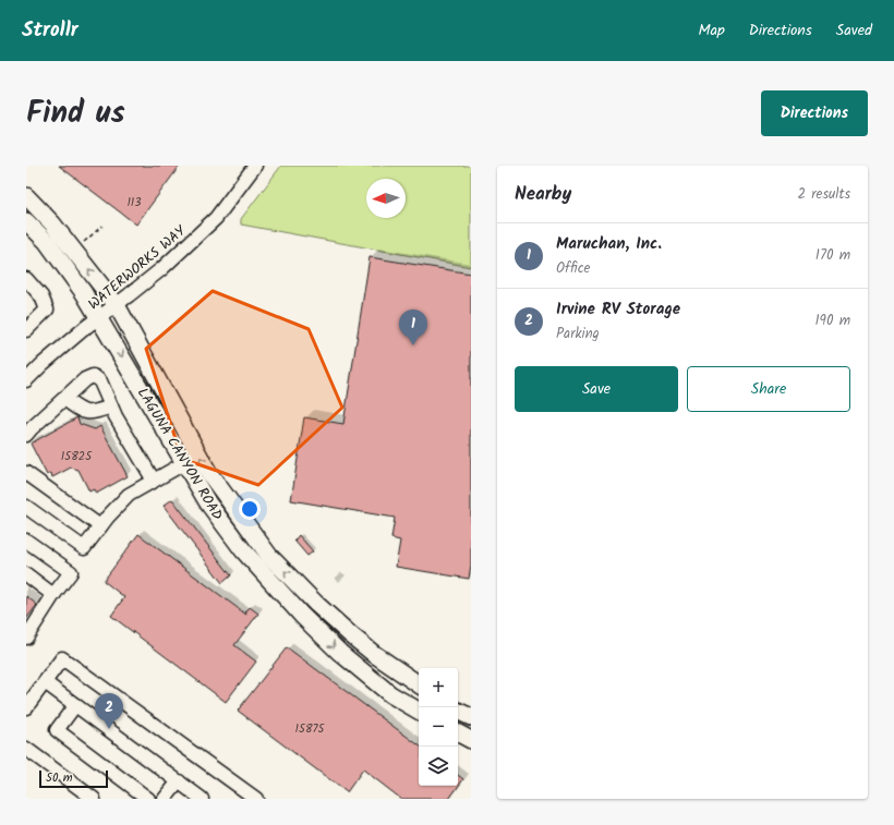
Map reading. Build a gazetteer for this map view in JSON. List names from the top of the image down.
{
  "streets": {
    "main road": ["LAGUNA CANYON ROAD"],
    "street": ["WATERWORKS WAY"]
  },
  "crossings": [
    ["WATERWORKS WAY", "LAGUNA CANYON ROAD"]
  ],
  "house_numbers": ["113", "15825", "15875"],
  "scale_bar": "50 m",
  "north": "left",
  "page": {
    "header": "Strollr",
    "nav": ["Map", "Directions", "Saved"],
    "title": "Find us",
    "buttons": [
      "Directions",
      ["Save", "Share"]
    ],
    "heading": ["Nearby", "2 results"],
    "list": [
      {
        "mark": "1",
        "name": "Maruchan, Inc.",
        "note": "Office",
        "value": "170 m"
      },
      {
        "mark": "2",
        "name": "Irvine RV Storage",
        "note": "Parking",
        "value": "190 m"
      }
    ],
    "pins": ["1", "2"],
    "map_buttons": ["+", "−"],
    "scale": "50 m"
  }
}
